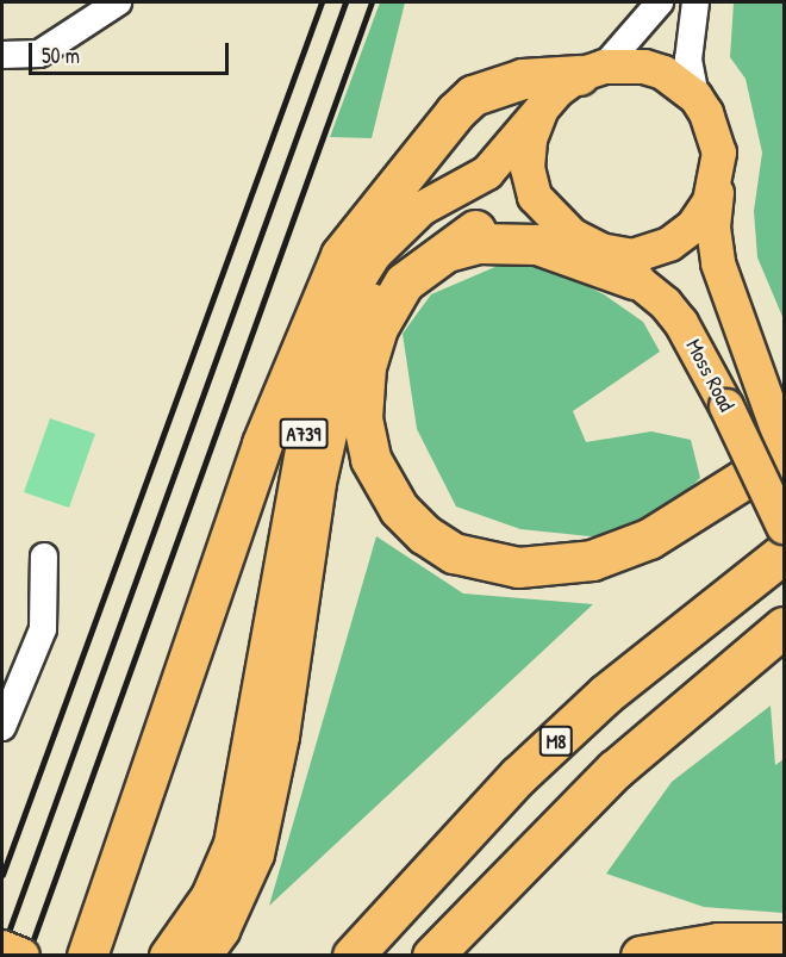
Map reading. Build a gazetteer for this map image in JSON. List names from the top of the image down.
{
  "streets": {
    "highway": ["M8"],
    "main road": ["Moss Road", "A739"]
  },
  "crossings": [
    ["Moss Road", "A739"]
  ],
  "scale_bar": "50 m"
}
